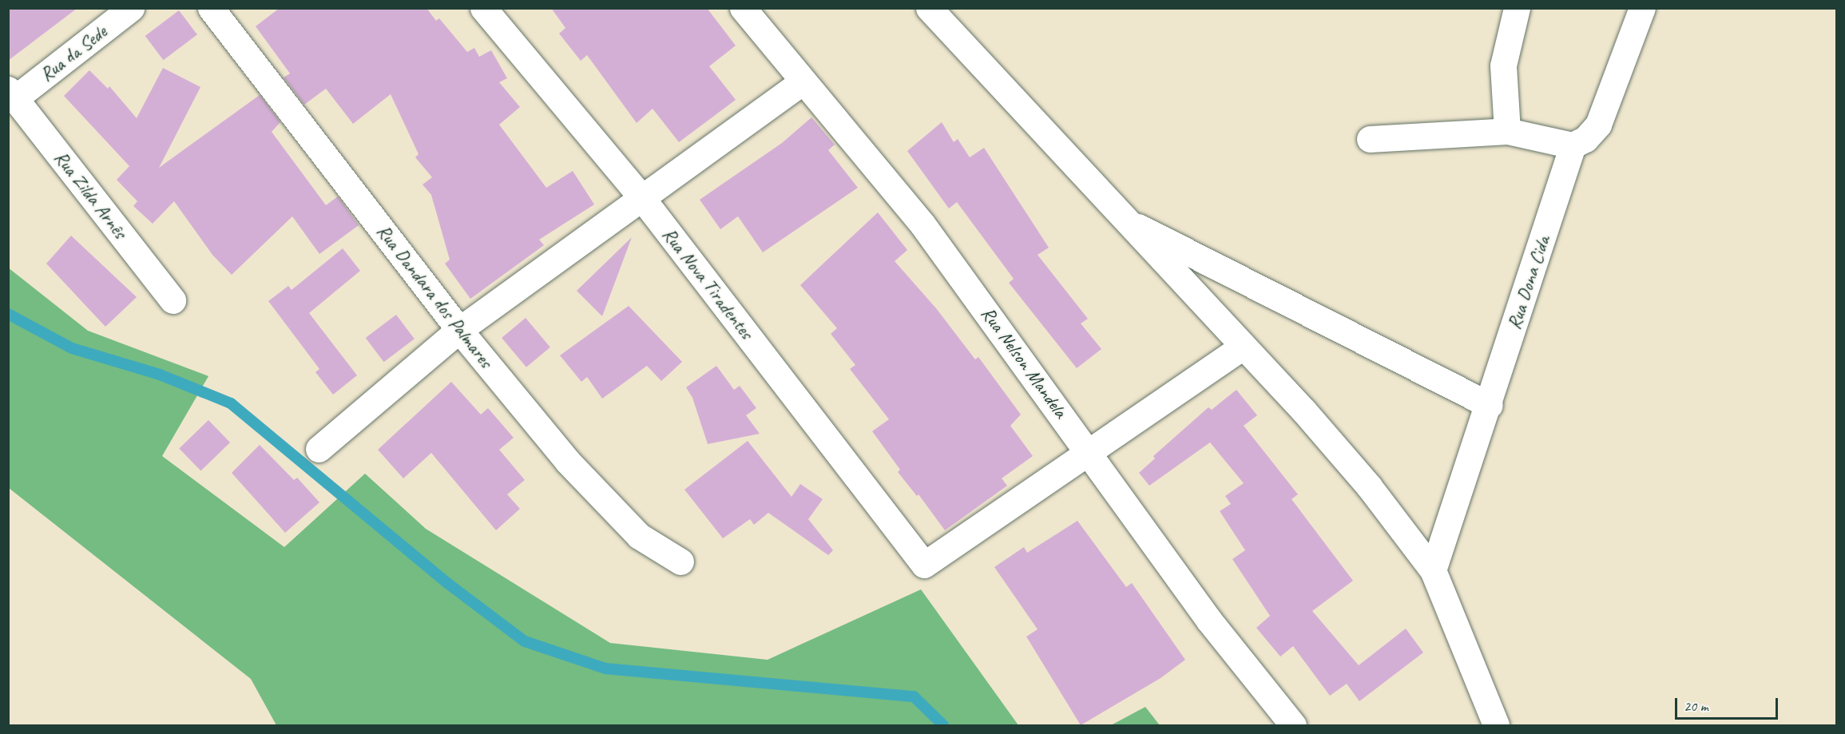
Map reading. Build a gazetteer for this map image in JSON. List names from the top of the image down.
{
  "streets": {
    "street": [
      "Rua da Sede",
      "Rua Zilda Arnês",
      "Rua Dona Cida",
      "Rua Nova Tiradentes",
      "Rua Dandara dos Palmares",
      "Rua Nelson Mandela"
    ]
  },
  "crossings": [
    ["Rua da Sede", "Rua Zilda Arnês"],
    ["Rua Nova Tiradentes", "Rua Nelson Mandela"]
  ],
  "scale_bar": "20 m"
}
